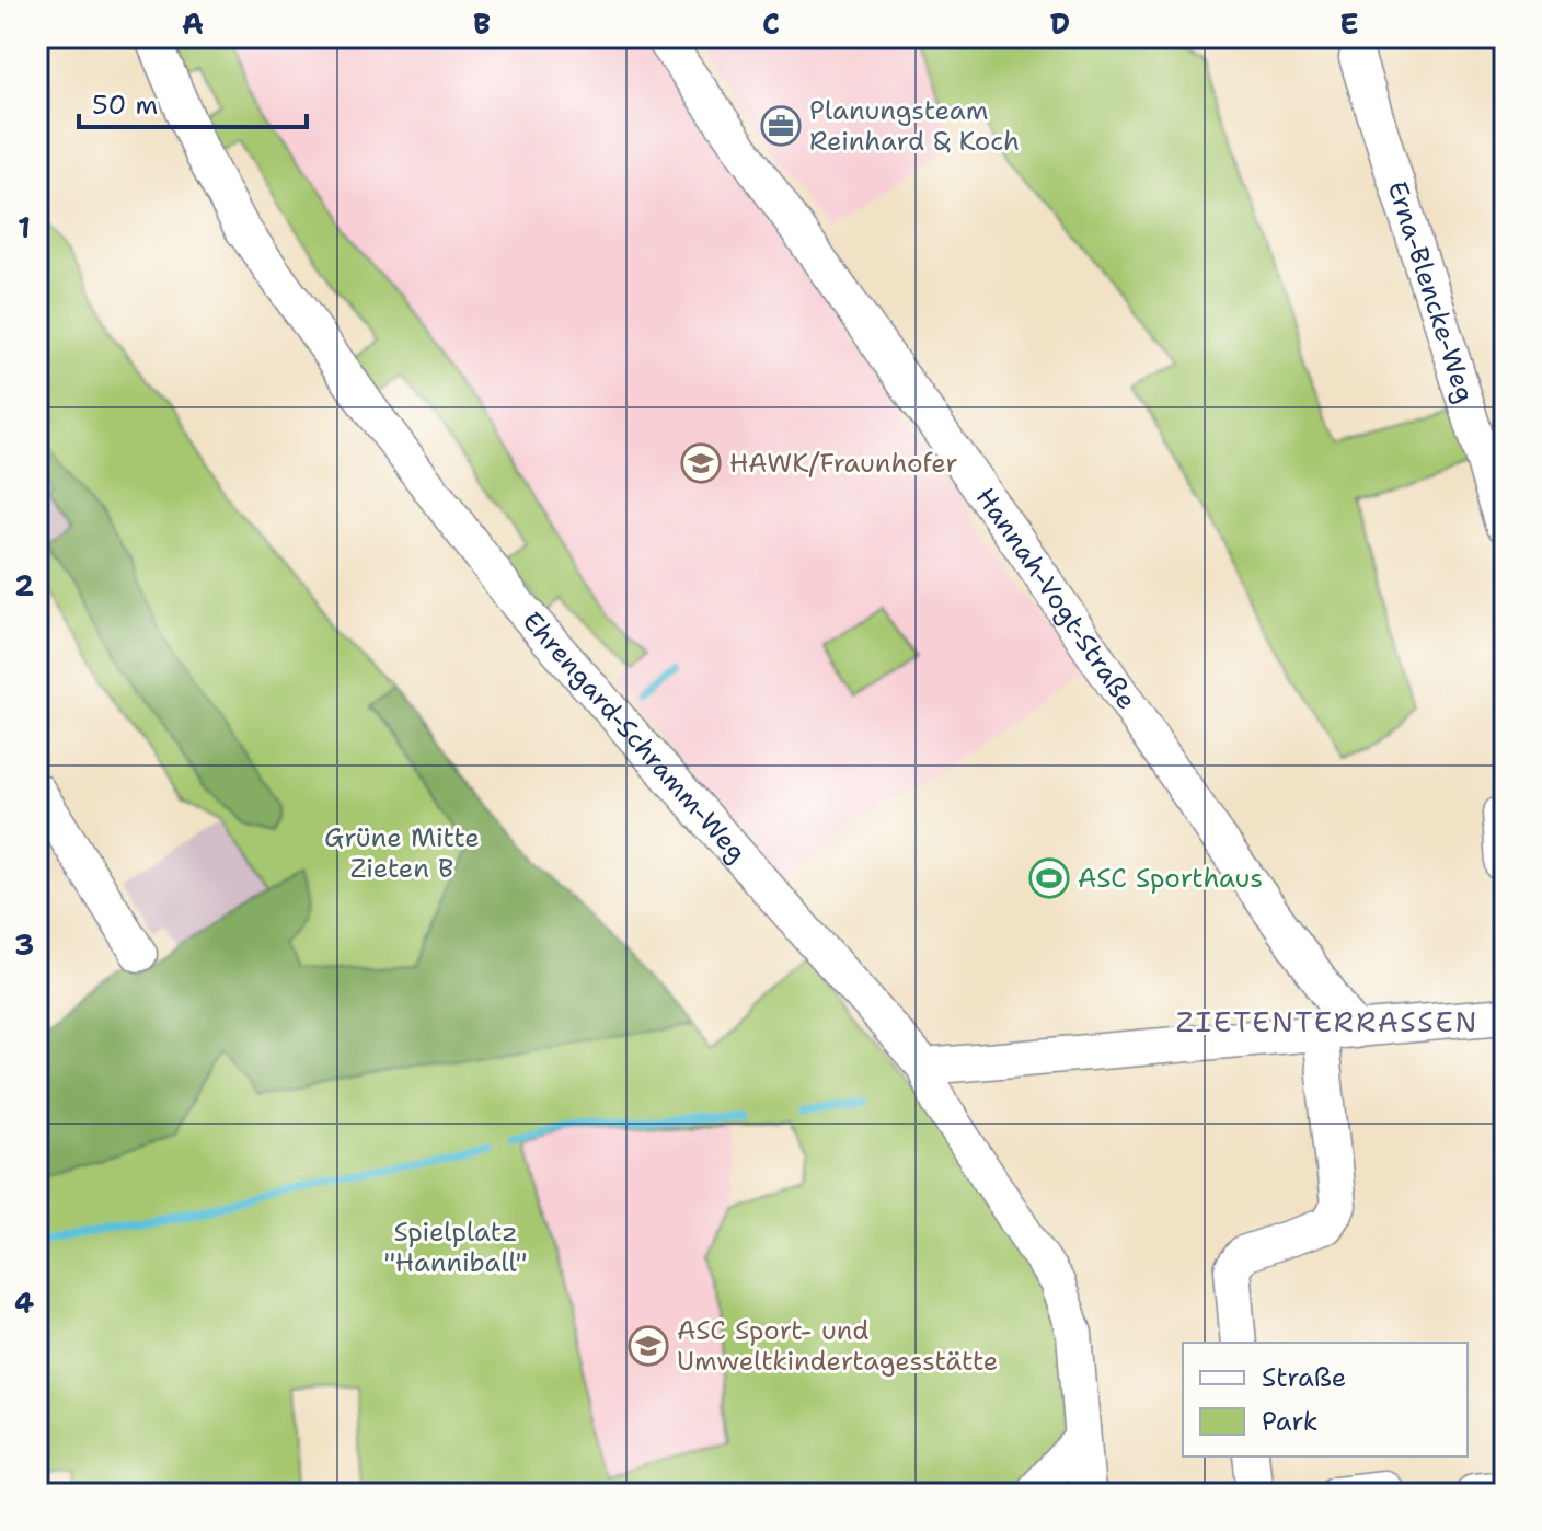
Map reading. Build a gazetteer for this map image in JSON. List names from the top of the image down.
{
  "streets": {
    "street": ["Erna-Blencke-Weg", "Hannah-Vogt-Straße", "Ehrengard-Schramm-Weg"]
  },
  "districts": ["ZIETENTERRASSEN"],
  "parks": ["Grüne Mitte Zieten B", "Spielplatz \"Hanniball\""],
  "places": {
    "office": ["Planungsteam Reinhard & Koch"],
    "school or university": ["HAWK/Fraunhofer", "ASC Sport- und Umweltkindertagesstätte"],
    "sports": ["ASC Sporthaus"]
  },
  "legend": ["Straße", "Park"],
  "scale_bar": "50 m",
  "grid": {
    "columns": [
      "A",
      "B",
      "C",
      "D",
      "E"
    ],
    "rows": [
      "1",
      "2",
      "3",
      "4"
    ]
  }
}
